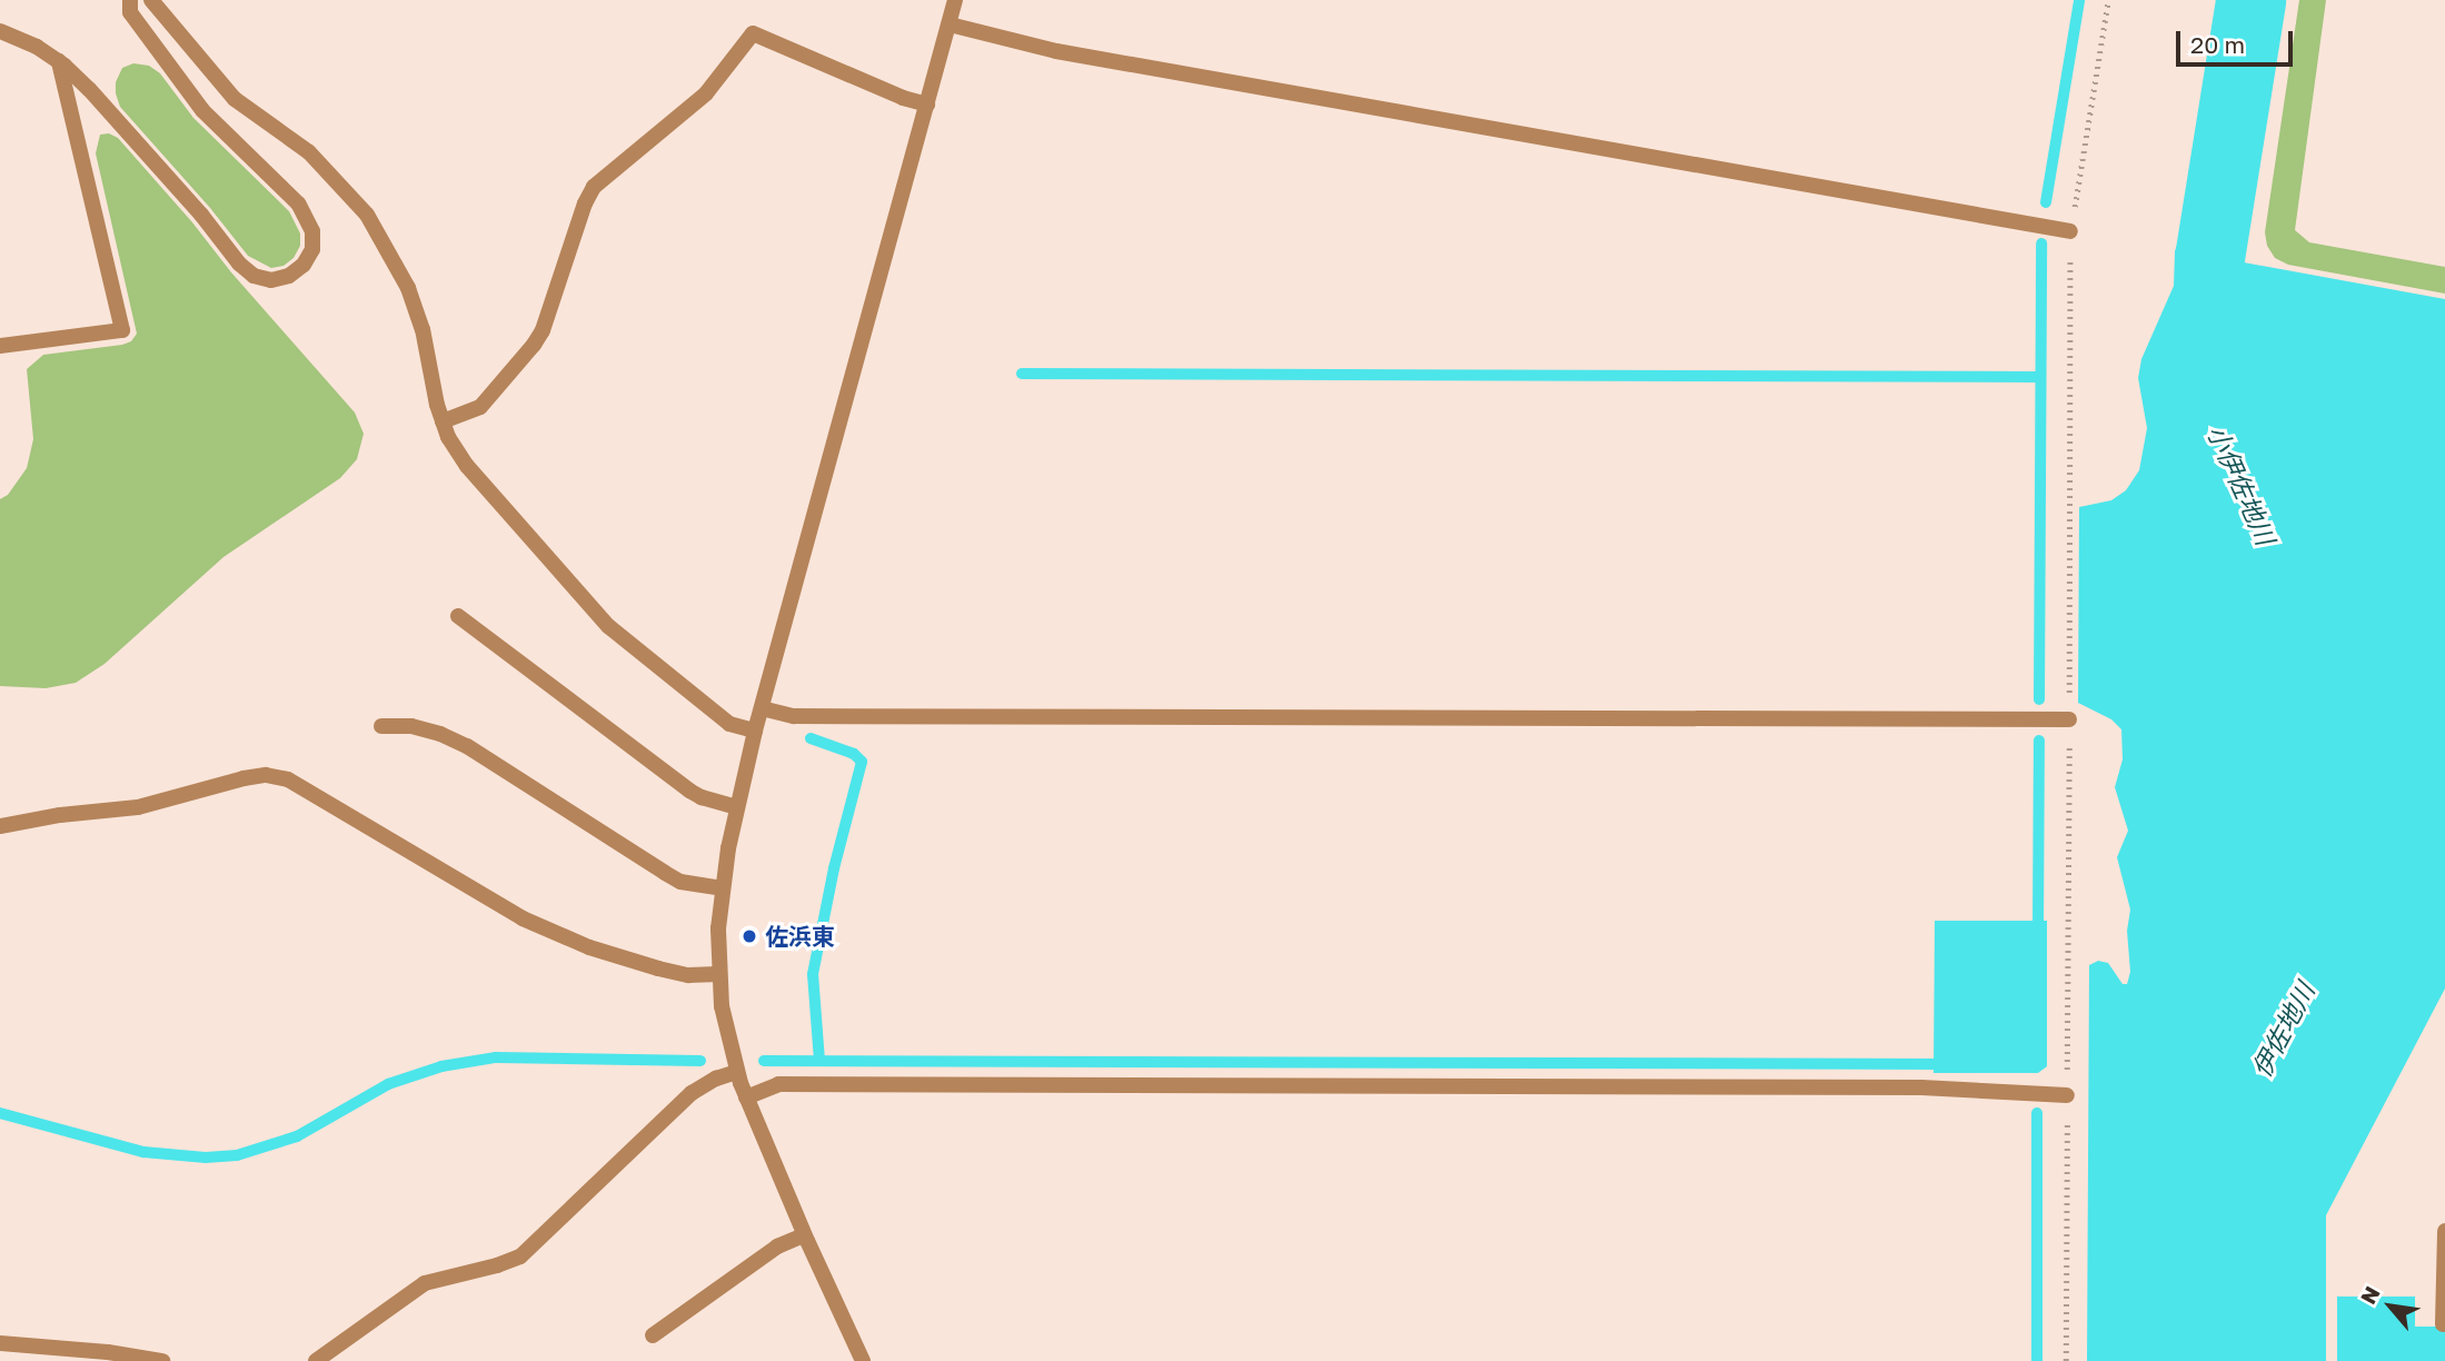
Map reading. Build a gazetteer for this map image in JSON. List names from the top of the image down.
{
  "water": ["小伊佐地川", "伊佐地川"],
  "places": ["佐浜東"],
  "scale_bar": "20 m",
  "north": "top left"
}
